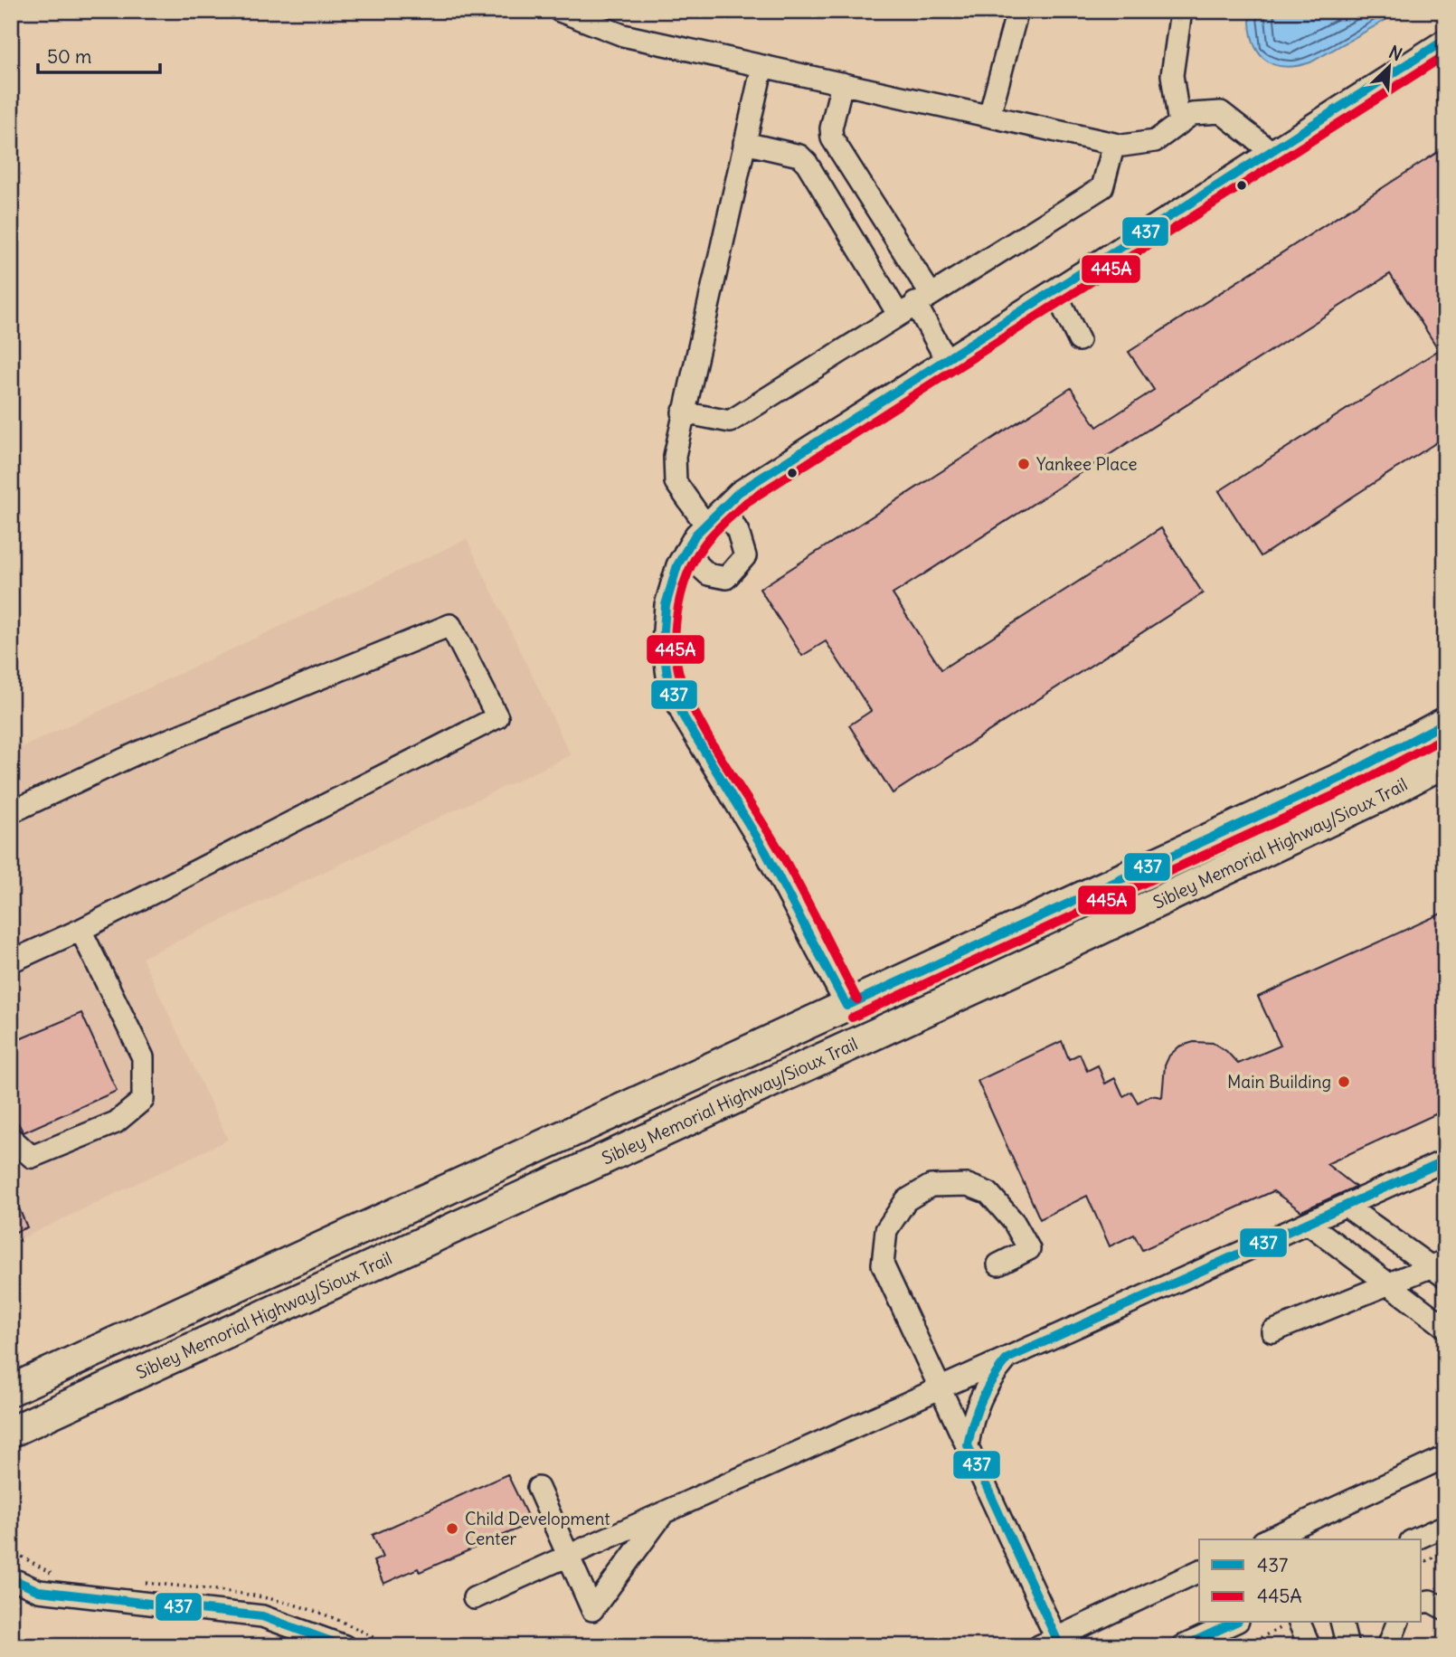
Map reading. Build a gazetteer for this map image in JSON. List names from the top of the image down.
{
  "streets": {
    "highway": ["Sibley Memorial Highway/Sioux Trail"]
  },
  "places": ["Yankee Place", "Main Building", "Child Development Center"],
  "lines": ["transit line 437", "transit line 445A"],
  "legend": ["437", "445A"],
  "scale_bar": "50 m",
  "north": "top right"
}
